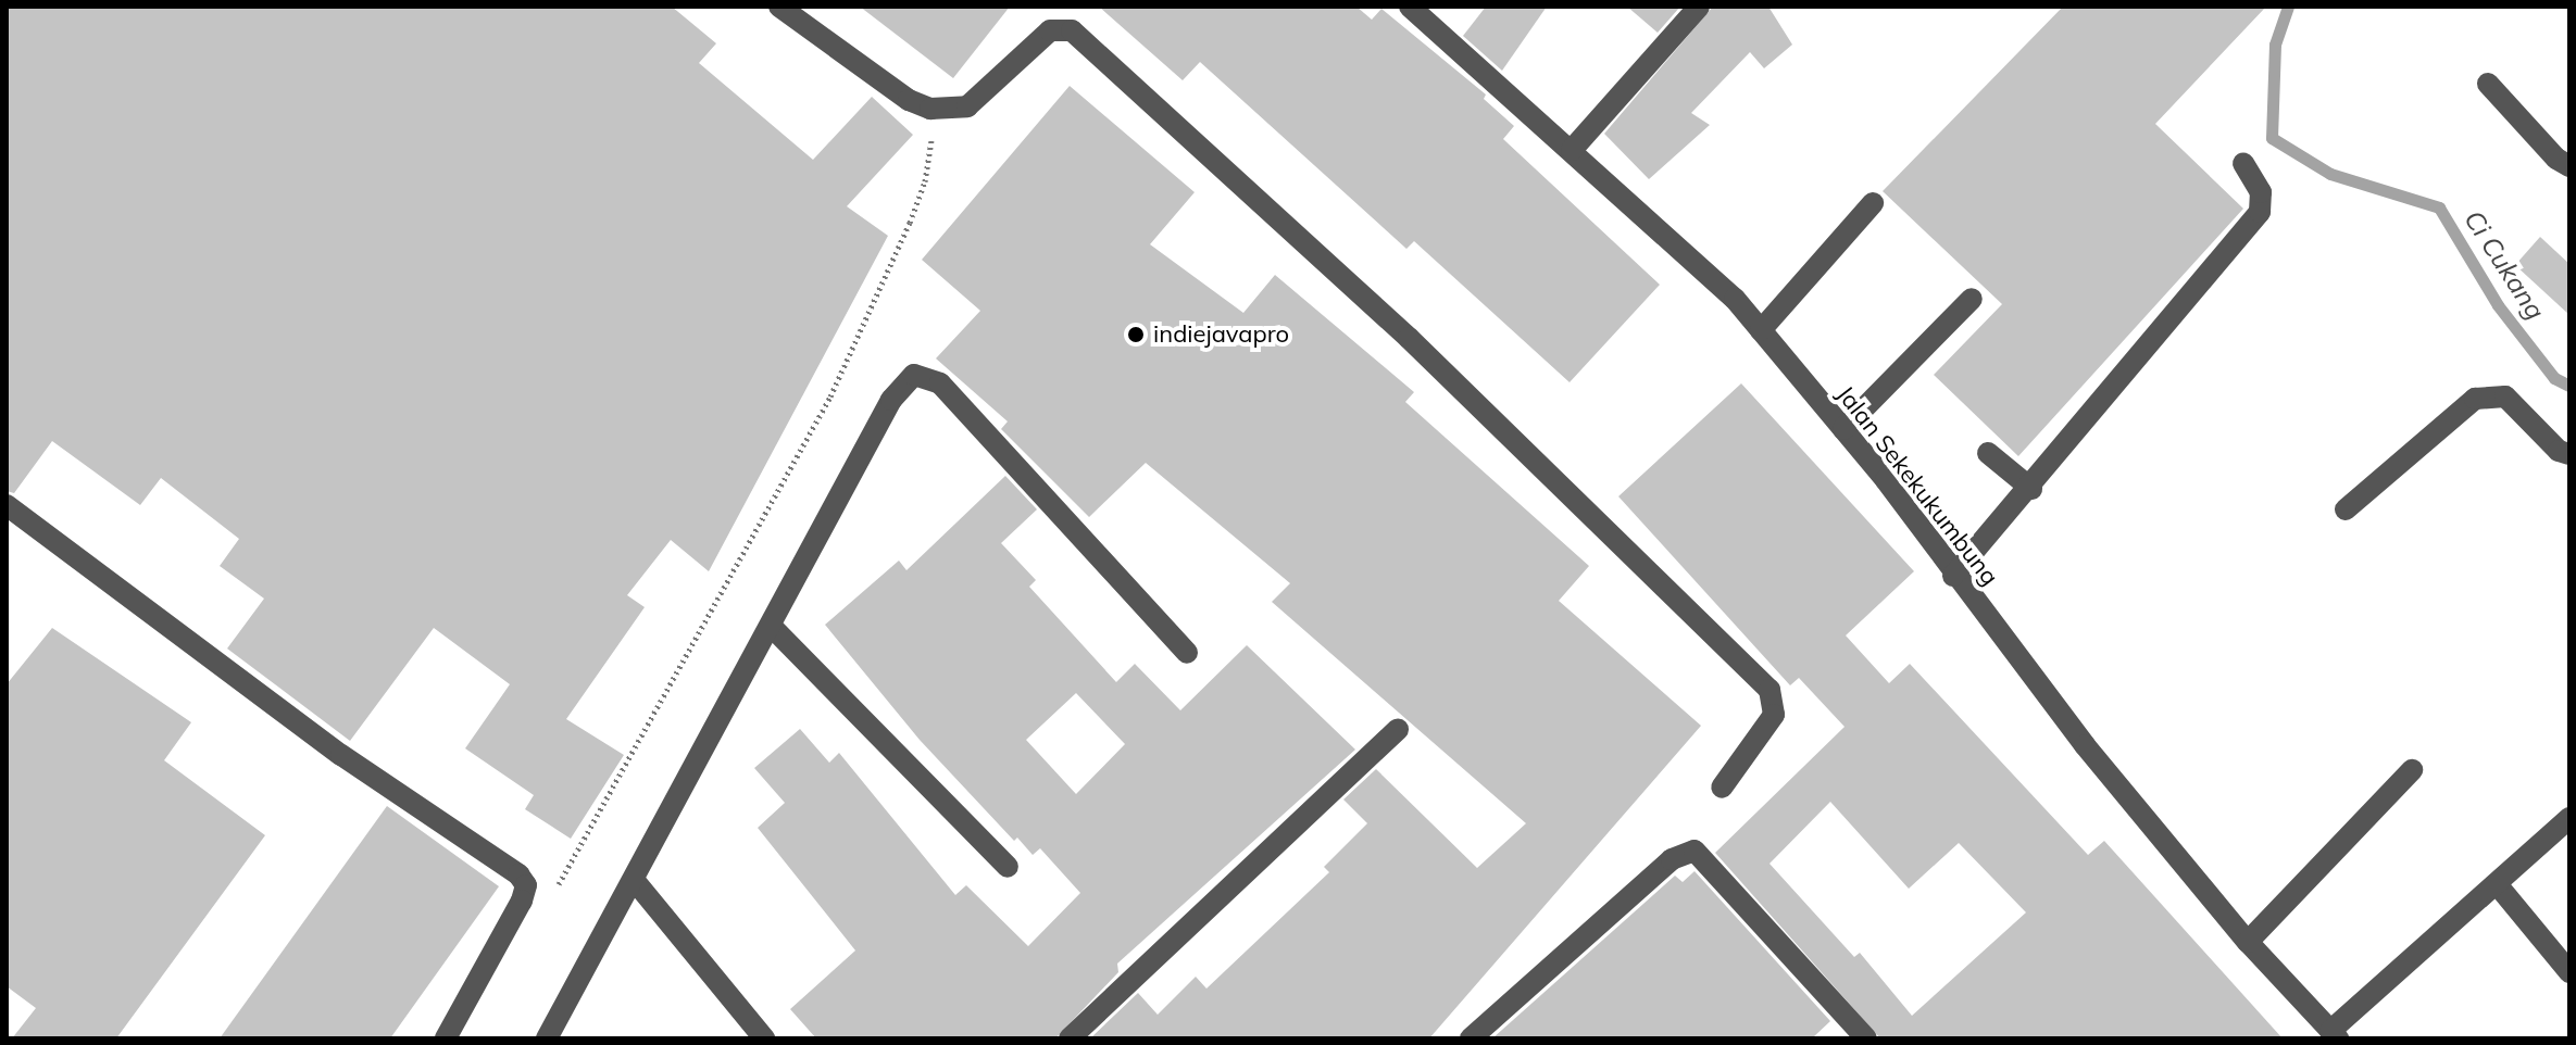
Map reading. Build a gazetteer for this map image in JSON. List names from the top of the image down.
{
  "streets": {
    "street": ["Jalan Sekekukumbung"]
  },
  "water": ["Ci Cukang"],
  "places": ["indiejavapro"]
}
